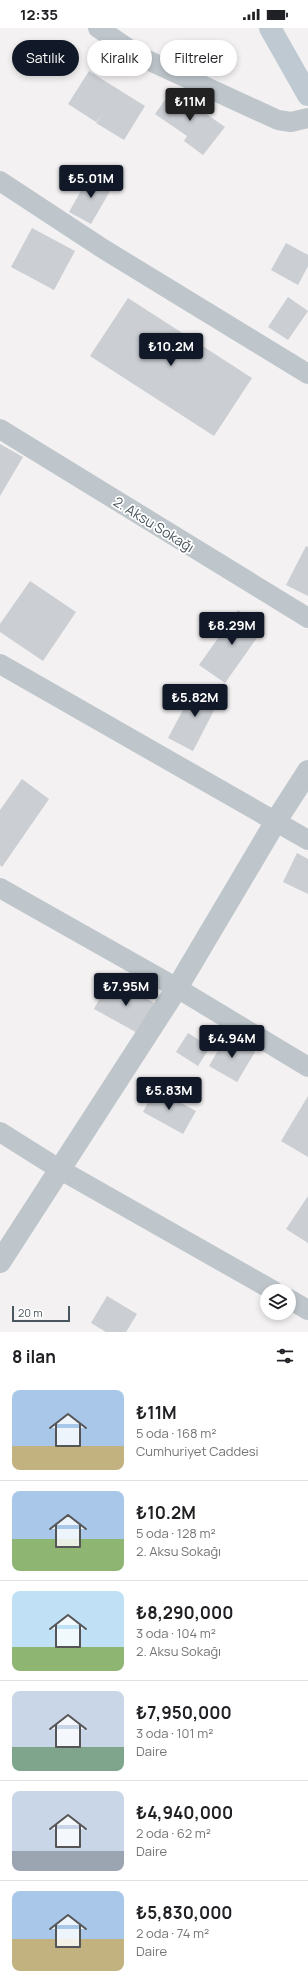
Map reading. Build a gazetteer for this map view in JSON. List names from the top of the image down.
{
  "streets": {
    "street": ["2. Aksu Sokağı"]
  },
  "scale_bar": "20 m",
  "page": {
    "status": "12:35",
    "chip": ["Satılık", "Kiralık", "Filtreler"],
    "price": [
      "₺11M",
      "₺5.01M",
      "₺10.2M",
      "₺8.29M",
      "₺5.82M",
      "₺7.95M",
      "₺4.94M",
      "₺5.83M"
    ],
    "scale": "20 m",
    "heading": "8 ilan",
    "list": [
      {
        "name": "₺11M",
        "note": "5 oda · 168 m² · Cumhuriyet Caddesi"
      },
      {
        "name": "₺10.2M",
        "note": "5 oda · 128 m² · 2. Aksu Sokağı"
      },
      {
        "name": "₺8,290,000",
        "note": "3 oda · 104 m² · 2. Aksu Sokağı"
      },
      {
        "name": "₺7,950,000",
        "note": "3 oda · 101 m² · Daire"
      },
      {
        "name": "₺4,940,000",
        "note": "2 oda · 62 m² · Daire"
      },
      {
        "name": "₺5,830,000",
        "note": "2 oda · 74 m² · Daire"
      }
    ]
  }
}
